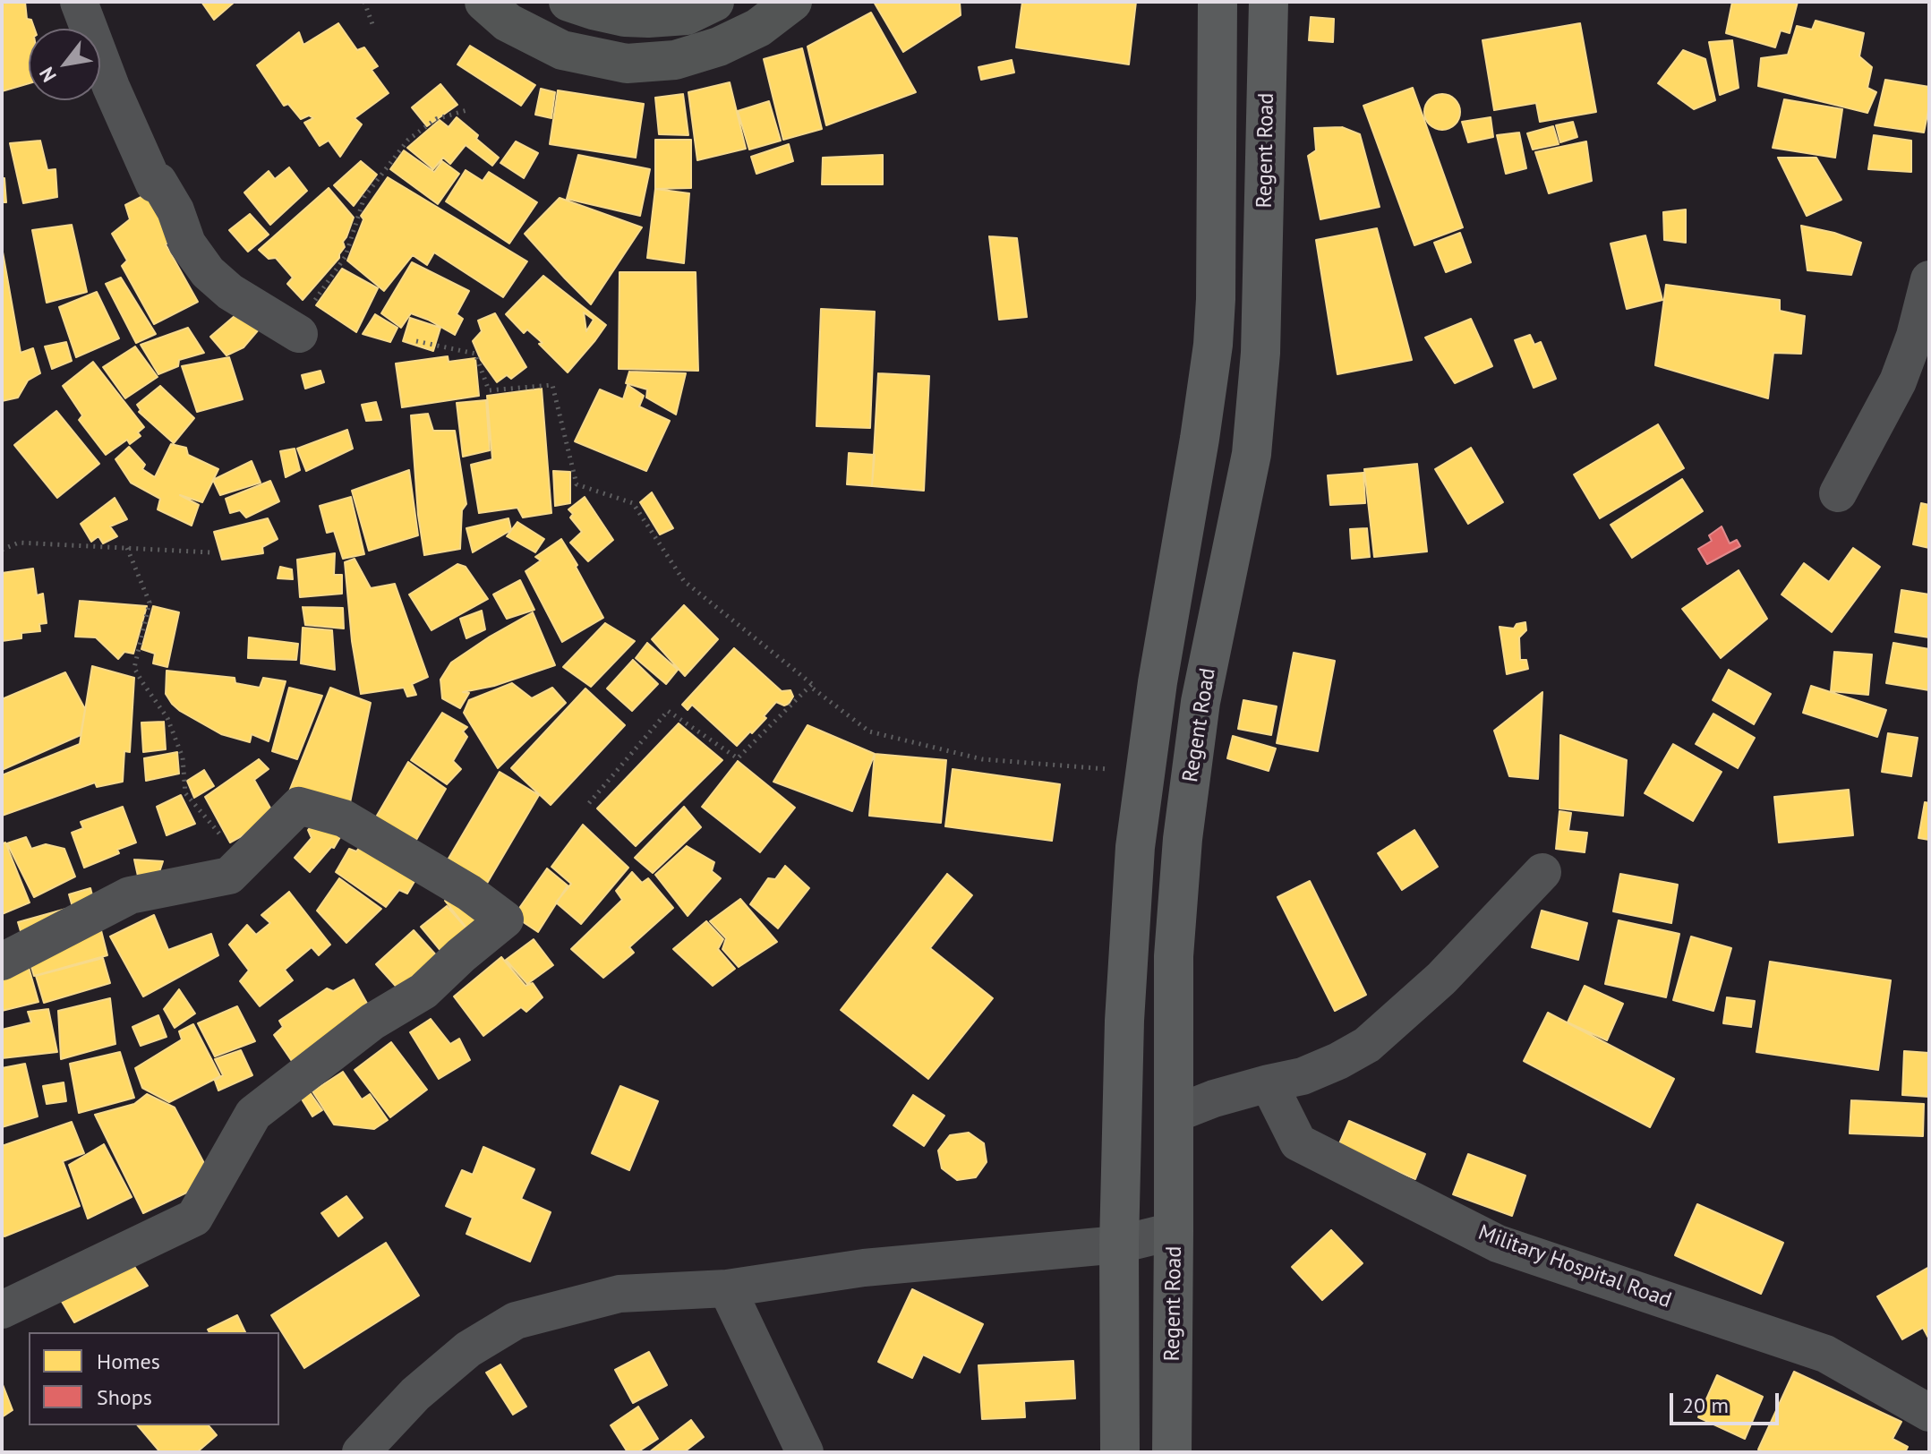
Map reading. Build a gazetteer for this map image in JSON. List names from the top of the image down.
{
  "streets": {
    "main road": ["Regent Road"],
    "street": ["Military Hospital Road"]
  },
  "legend": ["Homes", "Shops"],
  "scale_bar": "20 m",
  "north": "bottom left"
}
